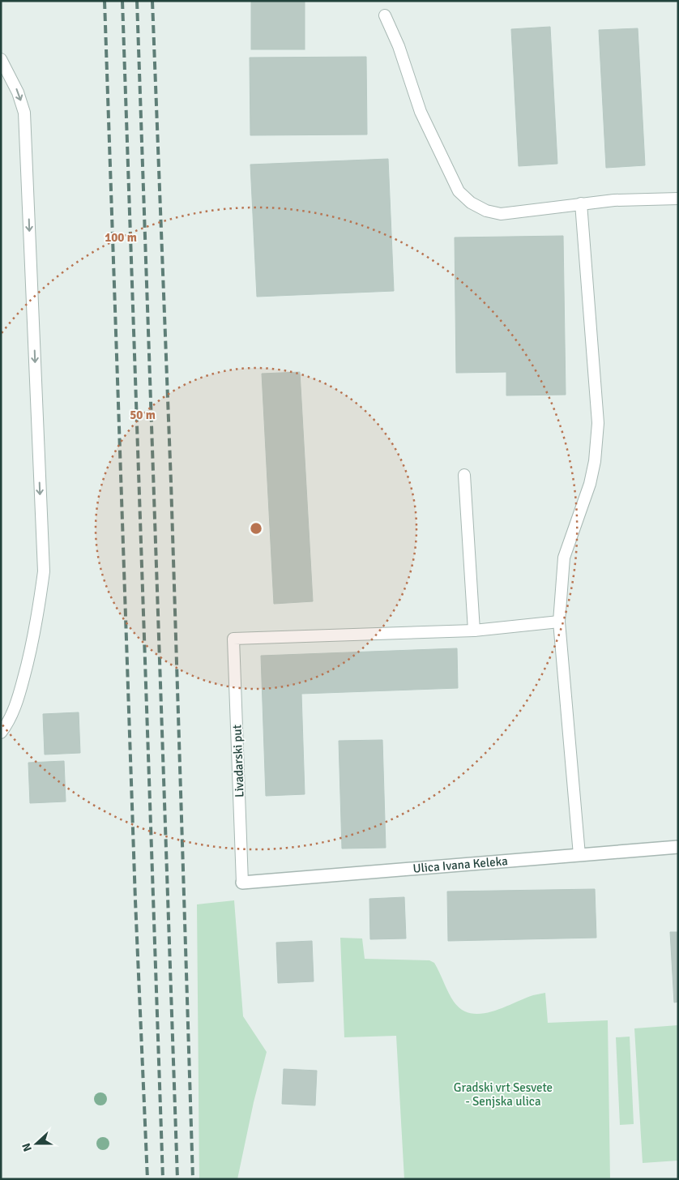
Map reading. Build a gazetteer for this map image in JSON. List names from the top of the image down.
{
  "streets": {
    "street": ["Ulica Ivana Keleka"],
    "lane": ["Livadarski put"]
  },
  "crossings": [
    ["Livadarski put", "Ulica Ivana Keleka"]
  ],
  "parks": ["Gradski vrt Sesvete - Senjska ulica"],
  "north": "left",
  "rings": ["100 m", "50 m"]
}
